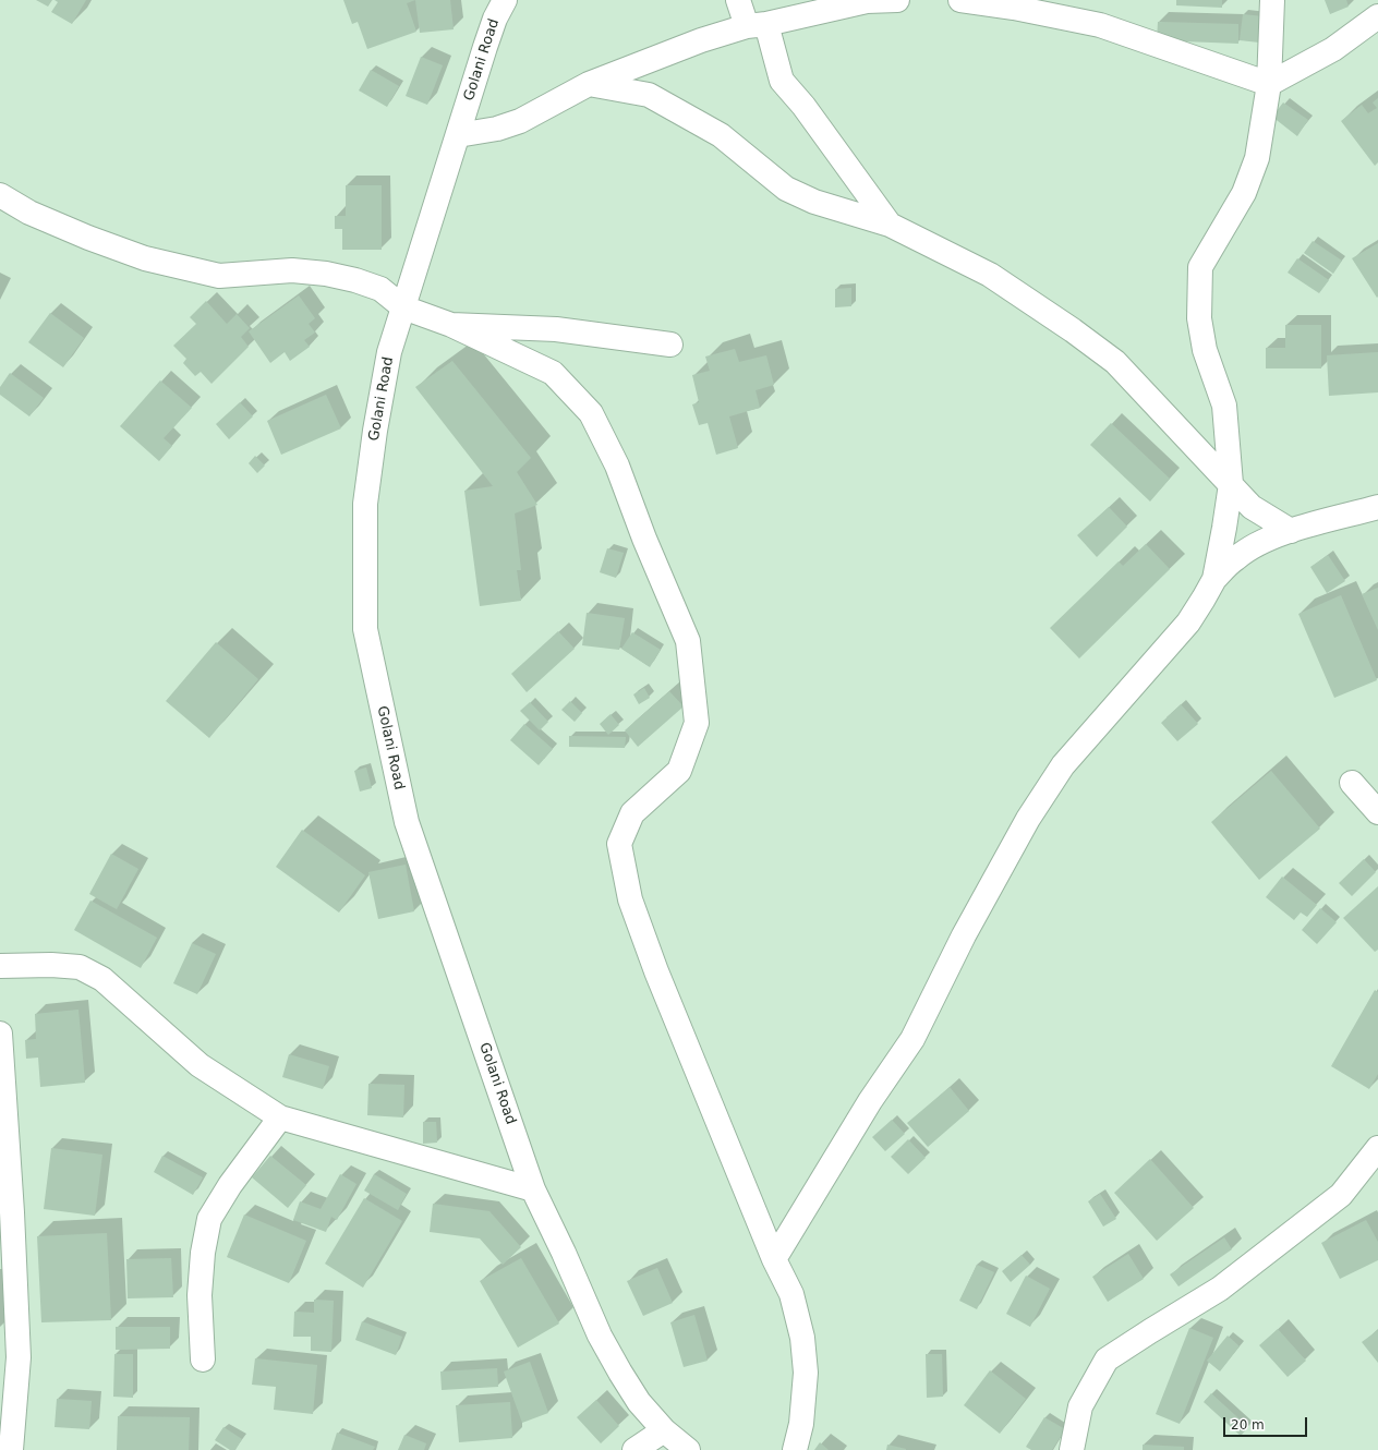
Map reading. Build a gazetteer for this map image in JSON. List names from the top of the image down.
{
  "streets": {
    "street": ["Golani Road"]
  },
  "scale_bar": "20 m"
}
